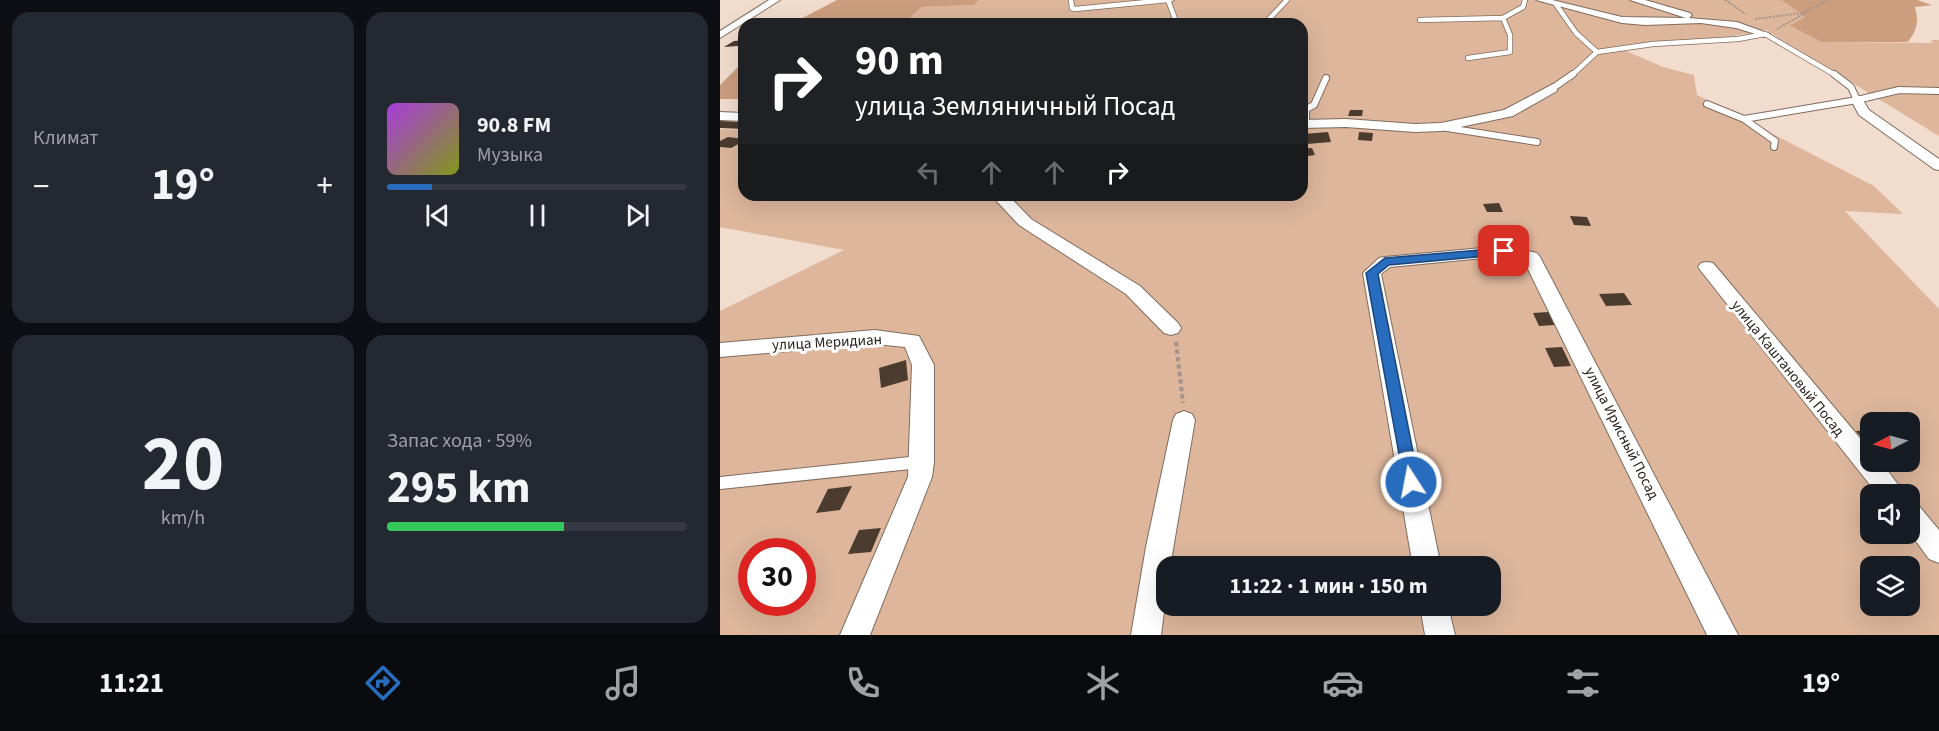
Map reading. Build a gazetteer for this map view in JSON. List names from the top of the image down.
{
  "streets": {
    "street": ["улица Меридиан", "улица Каштановый Посад", "улица Ирисный Посад"]
  },
  "north": "left",
  "page": {
    "tile": [
      "Климат",
      ["20", "km/h"],
      ["Запас хода · 59%", "295 km"]
    ],
    "turn": ["90 m", "улица Земляничный Посад"],
    "song": ["90.8 FM", "Музыка"],
    "heat": ["−", "19°", "+"],
    "limit": "30",
    "trip": "11:22 · 1 мин · 150 m",
    "tabs": ["11:21", "19°"]
  }
}
